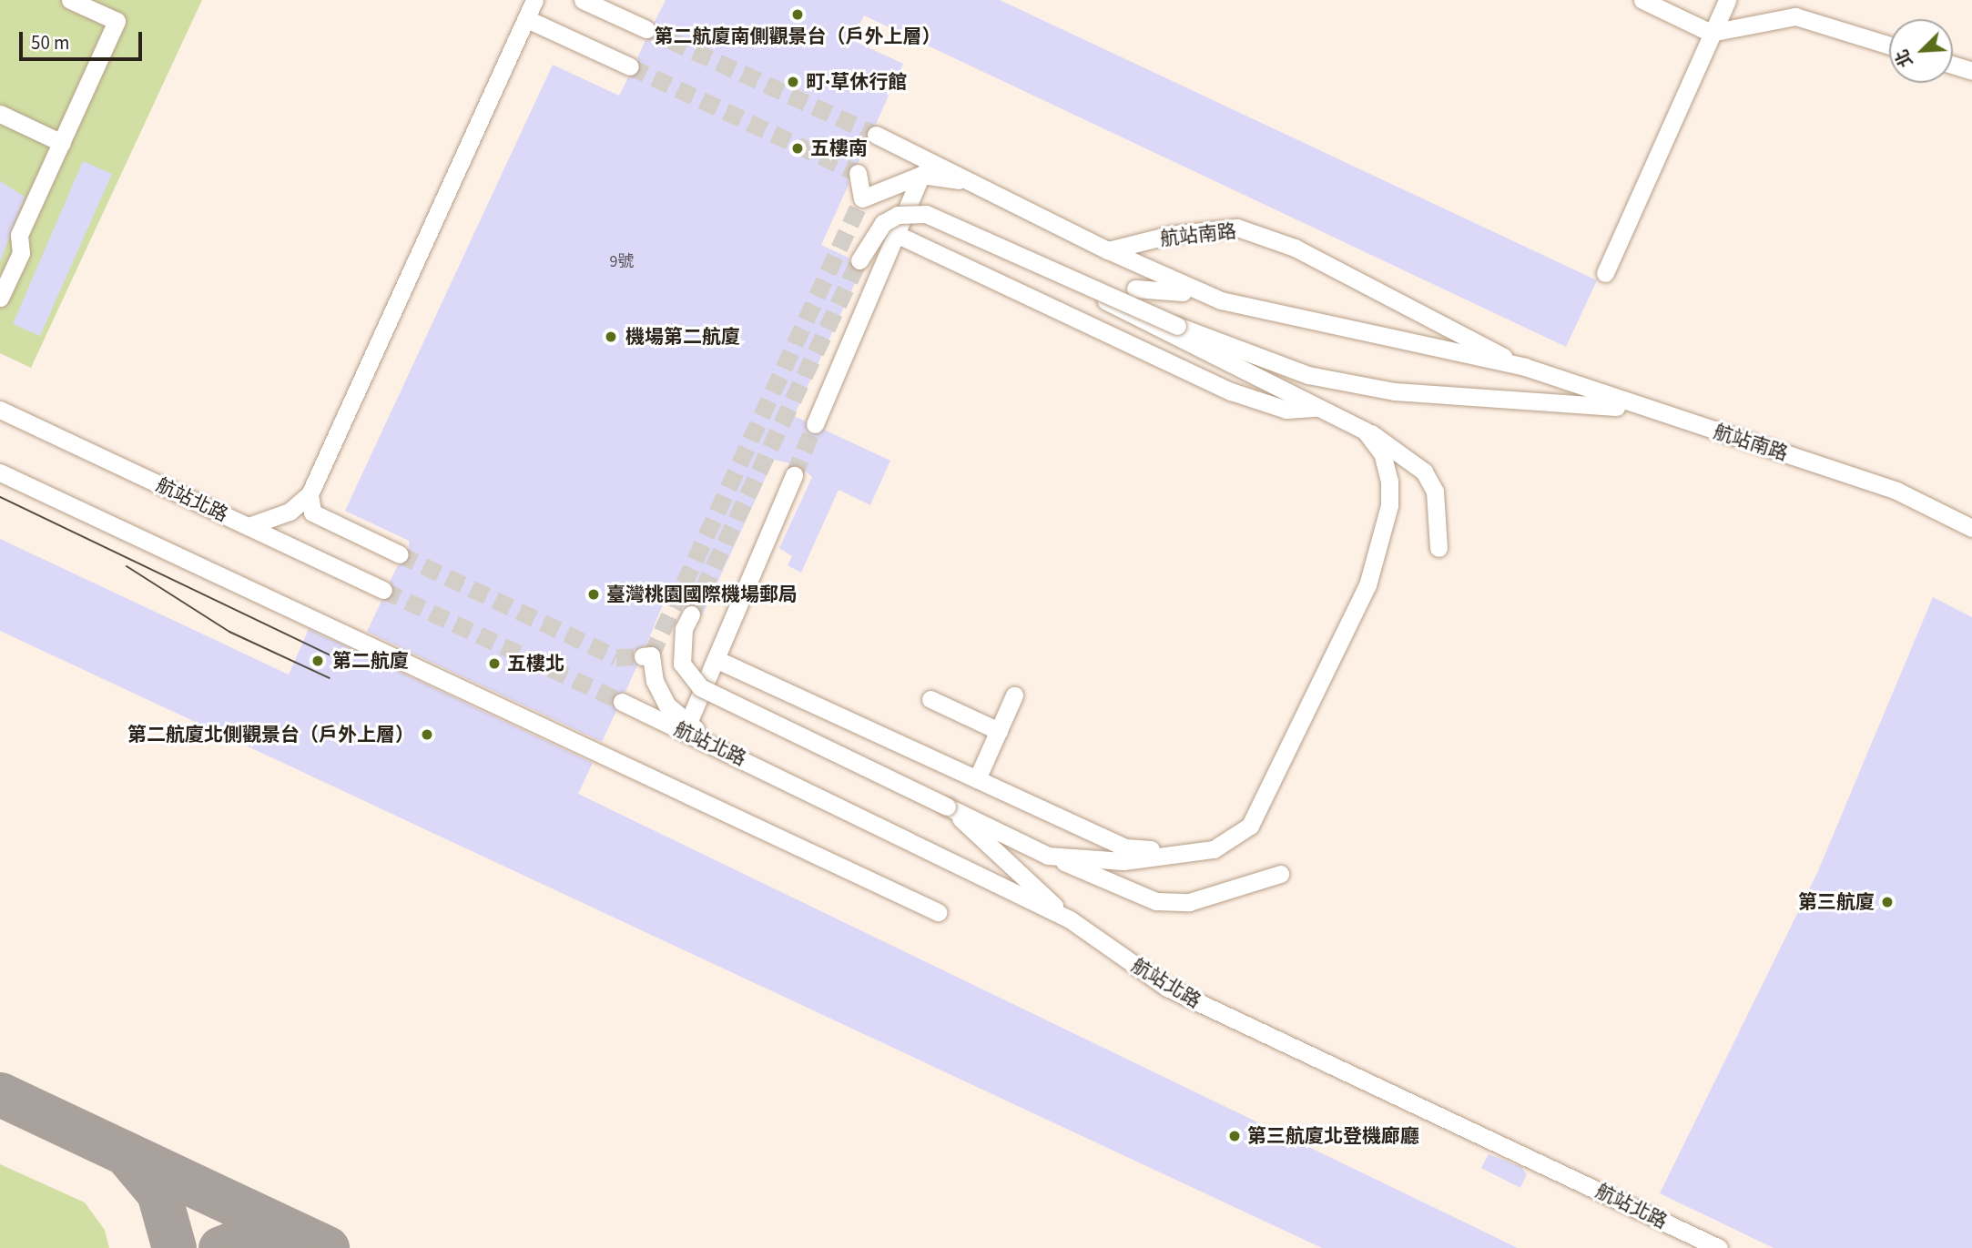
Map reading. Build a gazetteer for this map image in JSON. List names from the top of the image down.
{
  "streets": {
    "street": ["航站南路", "航站北路"]
  },
  "places": [
    "第二航廈南側觀景台（戶外上層）",
    "町·草休行館",
    "五樓南",
    "機場第二航廈",
    "臺灣桃園國際機場郵局",
    "第二航廈",
    "五樓北",
    "第二航廈北側觀景台（戶外上層）",
    "第三航廈",
    "第三航廈北登機廊廳"
  ],
  "house_numbers": ["9號"],
  "scale_bar": "50 m",
  "north": "bottom left"
}
